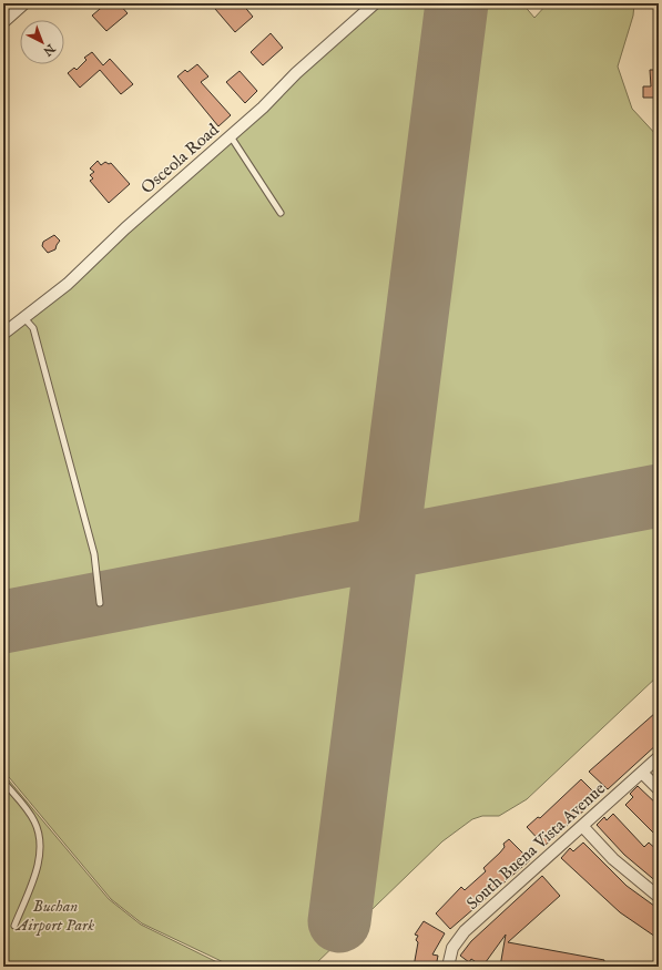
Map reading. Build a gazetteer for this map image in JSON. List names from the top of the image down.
{
  "streets": {
    "street": ["Osceola Road", "South Buena Vista Avenue"]
  },
  "parks": ["Buchan Airport Park"],
  "north": "bottom right"
}
